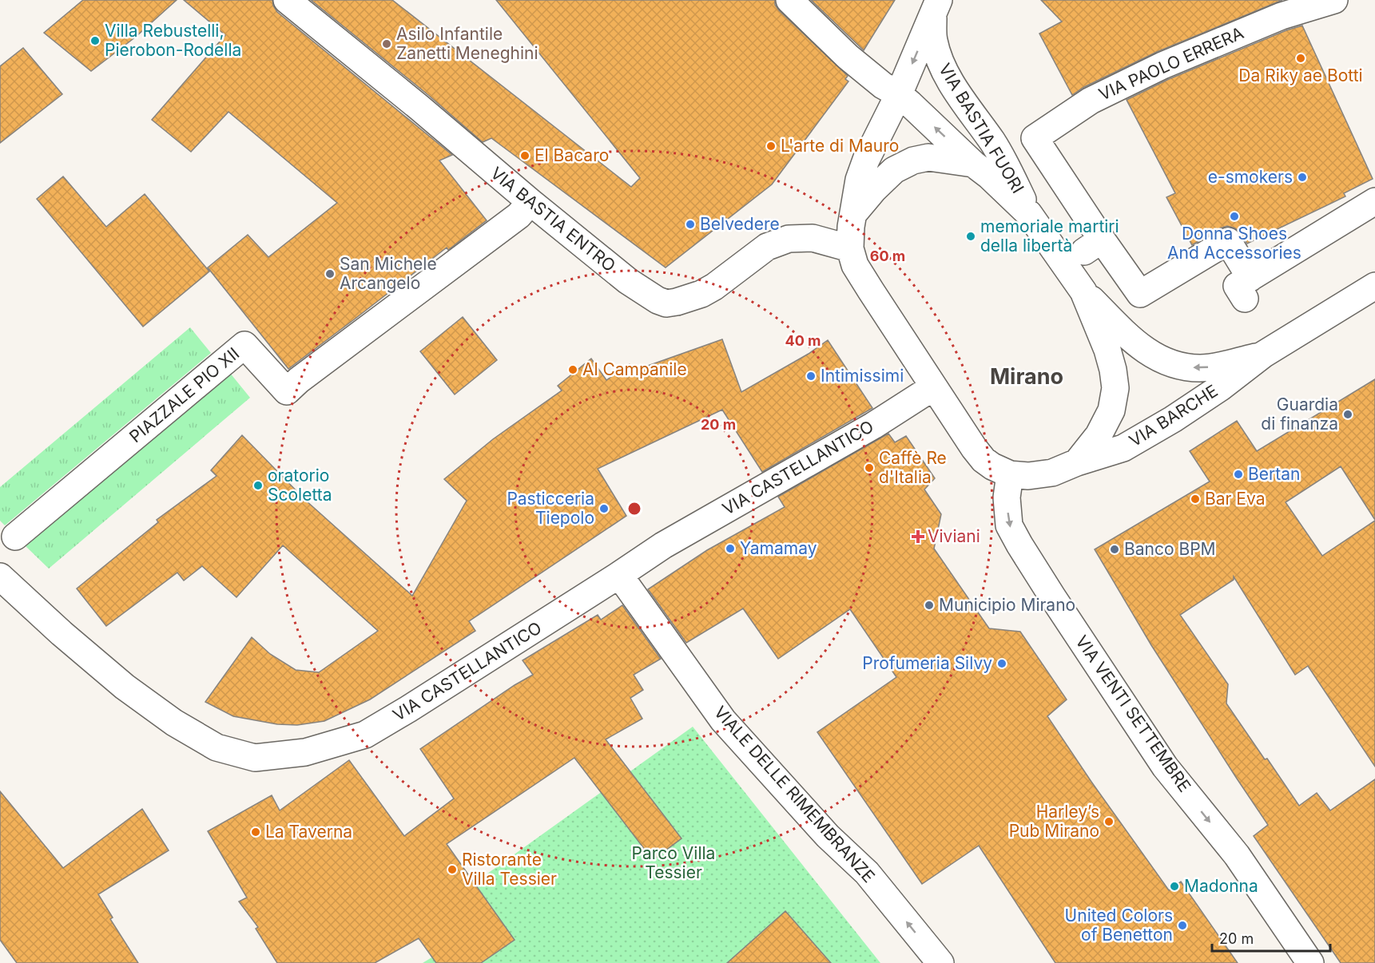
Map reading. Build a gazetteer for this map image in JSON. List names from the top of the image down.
{
  "streets": {
    "street": [
      "VIA PAOLO ERRERA",
      "VIA BASTIA FUORI",
      "VIA BASTIA ENTRO",
      "PIAZZALE PIO XII",
      "VIA BARCHE",
      "VIA CASTELLANTICO",
      "VIA VENTI SETTEMBRE",
      "VIALE DELLE RIMEMBRANZE"
    ]
  },
  "crossings": [
    ["VIA BASTIA FUORI", "VIA BASTIA ENTRO"],
    ["VIA BASTIA ENTRO", "PIAZZALE PIO XII"],
    ["VIA BARCHE", "VIA VENTI SETTEMBRE"],
    ["VIA CASTELLANTICO", "VIALE DELLE RIMEMBRANZE"]
  ],
  "one_way": ["VIA VENTI SETTEMBRE", "VIALE DELLE RIMEMBRANZE"],
  "districts": ["Mirano"],
  "parks": ["Parco Villa Tessier"],
  "places": {
    "other": [
      "Villa Rebustelli, Pierobon-Rodella",
      "Asilo Infantile Zanetti Meneghini",
      "Da Riky ae Botti",
      "L'arte di Mauro",
      "El Bacaro",
      "e-smokers",
      "Donna Shoes And Accessories",
      "Belvedere",
      "memoriale martiri della libertà",
      "San Michele Arcangelo",
      "Al Campanile",
      "Intimissimi",
      "Guardia di finanza",
      "Caffè Re d'Italia",
      "Bertan",
      "oratorio Scoletta",
      "Bar Eva",
      "Pasticceria Tiepolo",
      "Yamamay",
      "Banco BPM",
      "Municipio Mirano",
      "Profumeria Silvy",
      "Harley’s Pub Mirano",
      "La Taverna",
      "Ristorante Villa Tessier",
      "Madonna",
      "United Colors of Benetton"
    ],
    "health": ["Viviani"]
  },
  "scale_bar": "20 m",
  "rings": ["60 m", "40 m", "20 m"]
}
